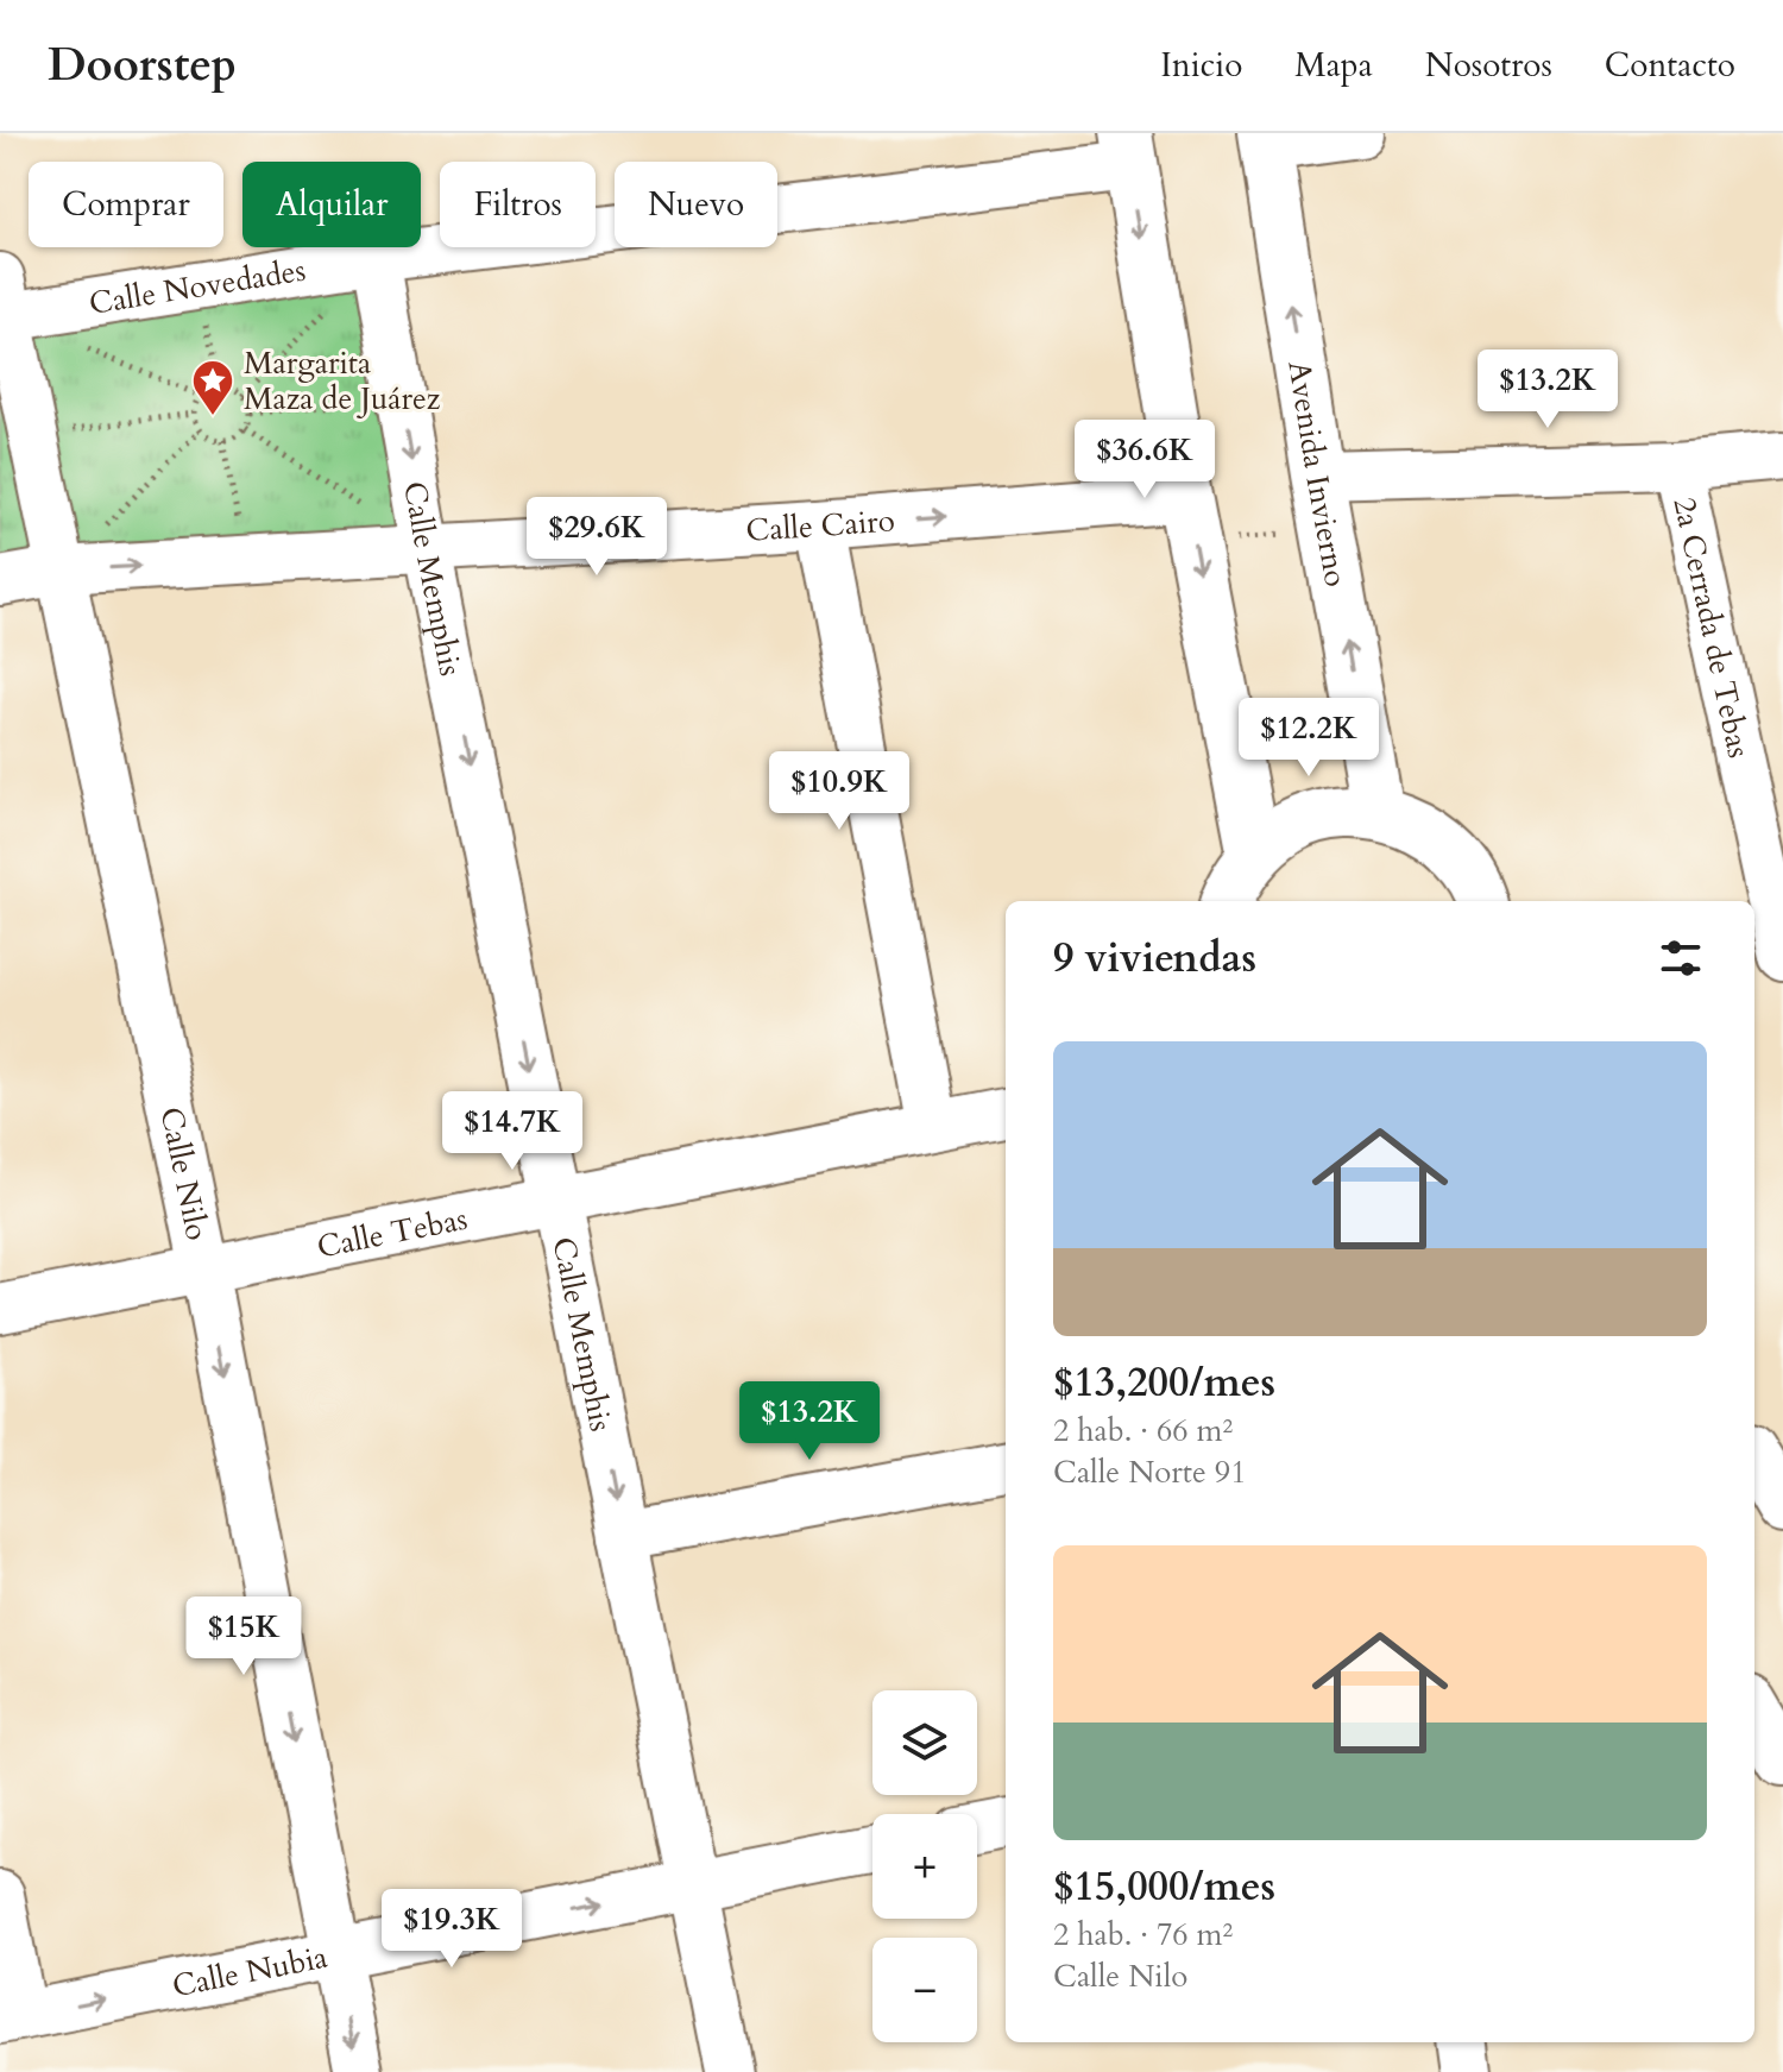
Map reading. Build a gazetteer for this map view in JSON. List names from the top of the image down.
{
  "streets": {
    "main road": ["Avenida Invierno"],
    "street": [
      "Calle Novedades",
      "Calle Cairo",
      "Calle Memphis",
      "2a Cerrada de Tebas",
      "Calle Nilo",
      "Calle Tebas",
      "Calle Nubia"
    ]
  },
  "crossings": [
    ["Calle Novedades", "Calle Memphis"],
    ["Calle Novedades", "Calle Nilo"],
    ["Calle Cairo", "Calle Memphis"],
    ["Calle Cairo", "Calle Nilo"],
    ["Calle Memphis", "Calle Tebas"],
    ["Calle Memphis", "Calle Nubia"],
    ["Calle Nilo", "Calle Tebas"],
    ["Calle Nilo", "Calle Nubia"]
  ],
  "one_way": ["Calle Cairo", "Calle Nilo", "Calle Nubia"],
  "places": {
    "place": ["Margarita Maza de Juárez"]
  },
  "page": {
    "header": "Doorstep",
    "nav": [
      "Inicio",
      "Mapa",
      "Nosotros",
      "Contacto"
    ],
    "chip": [
      "Comprar",
      "Alquilar",
      "Filtros",
      "Nuevo"
    ],
    "price": [
      "$13.2K",
      "$36.6K",
      "$29.6K",
      "$12.2K",
      "$10.9K",
      "$14.7K",
      "$13.2K",
      "$15K",
      "$19.3K"
    ],
    "heading": "9 viviendas",
    "list": [
      {
        "name": "$13,200/mes",
        "note": "2 hab. · 66 m² · Calle Norte 91"
      },
      {
        "name": "$15,000/mes",
        "note": "2 hab. · 76 m² · Calle Nilo"
      }
    ],
    "map_buttons": ["+", "−"]
  }
}
